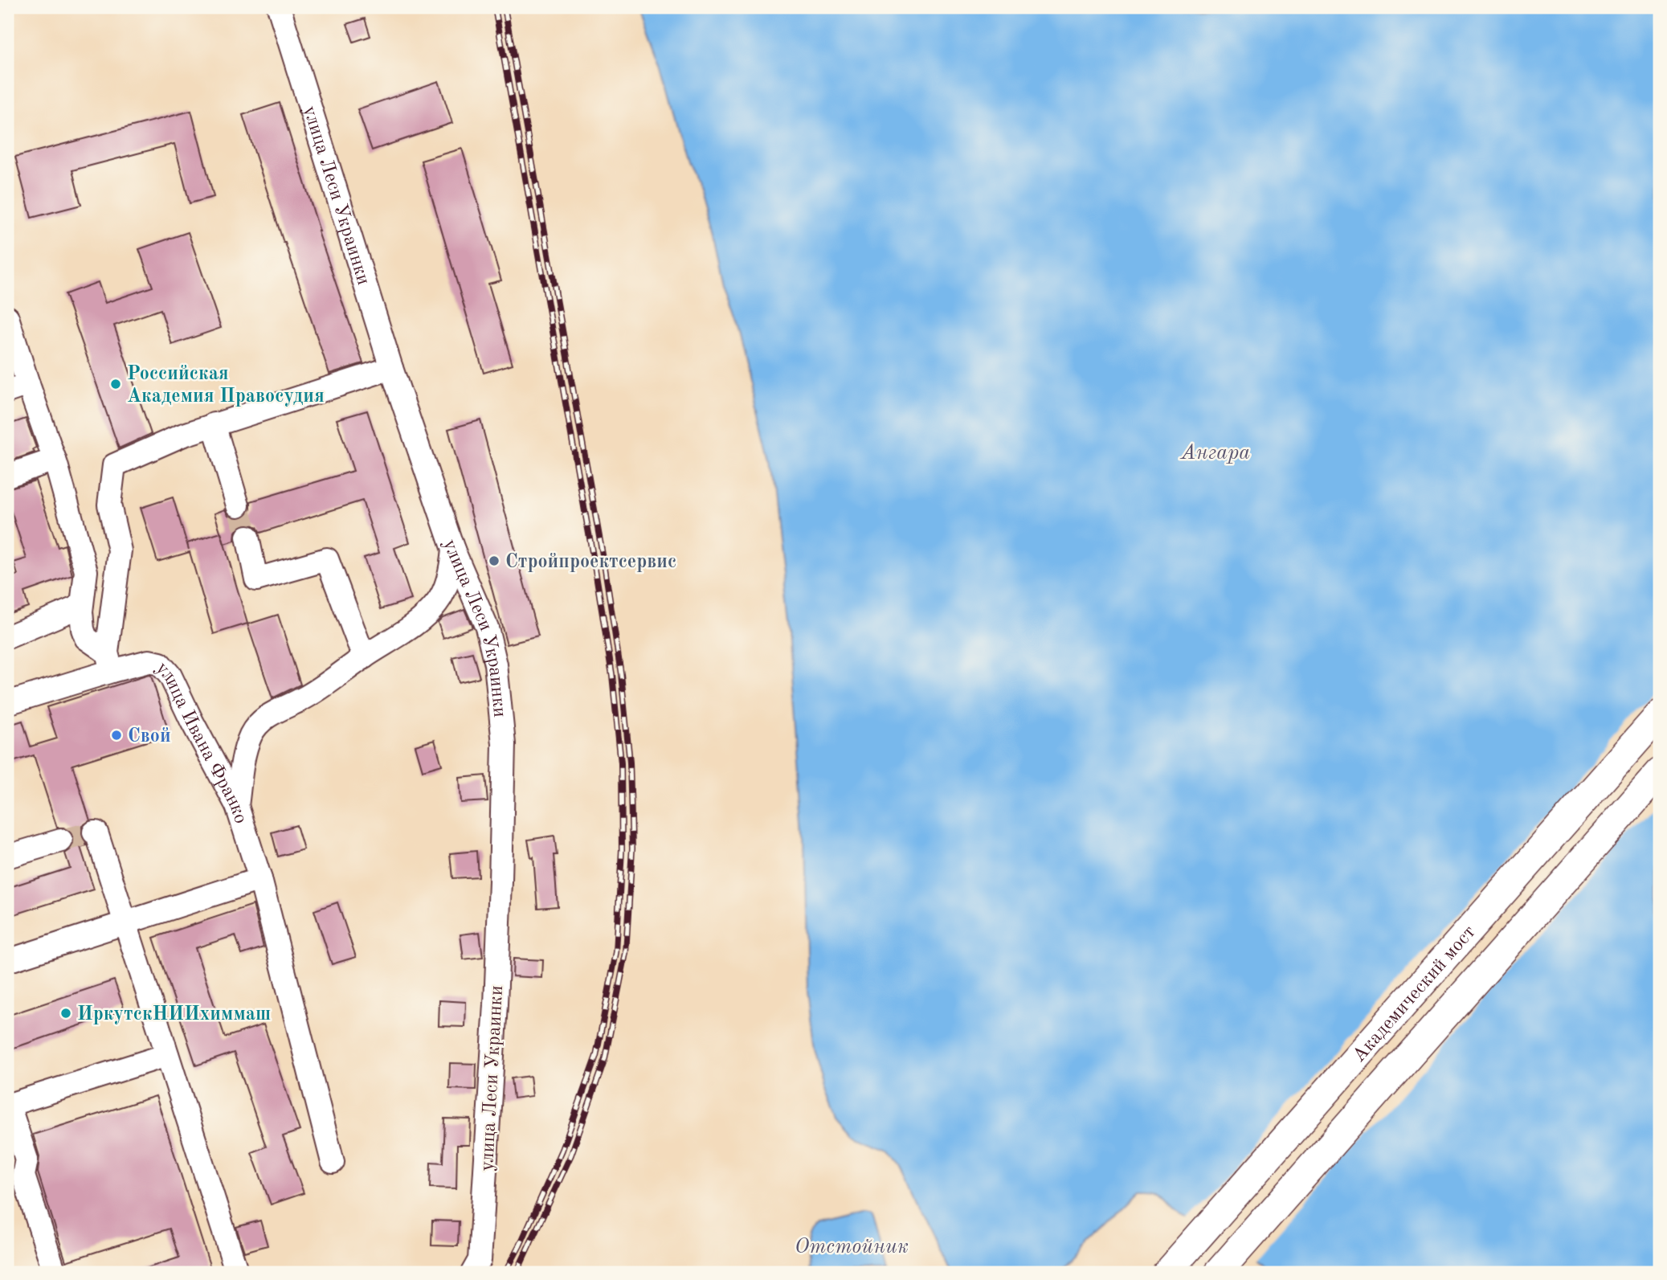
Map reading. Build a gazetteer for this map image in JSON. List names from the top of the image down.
{
  "streets": {
    "main road": ["Академический мост"],
    "street": ["улица Леси Украинки", "улица Ивана Франко"]
  },
  "water": ["Ангара", "Отстойник"],
  "places": [
    "Российская Академия Правосудия",
    "Стройпроектсервис",
    "Свой",
    "ИркутскНИИхиммаш"
  ]
}
